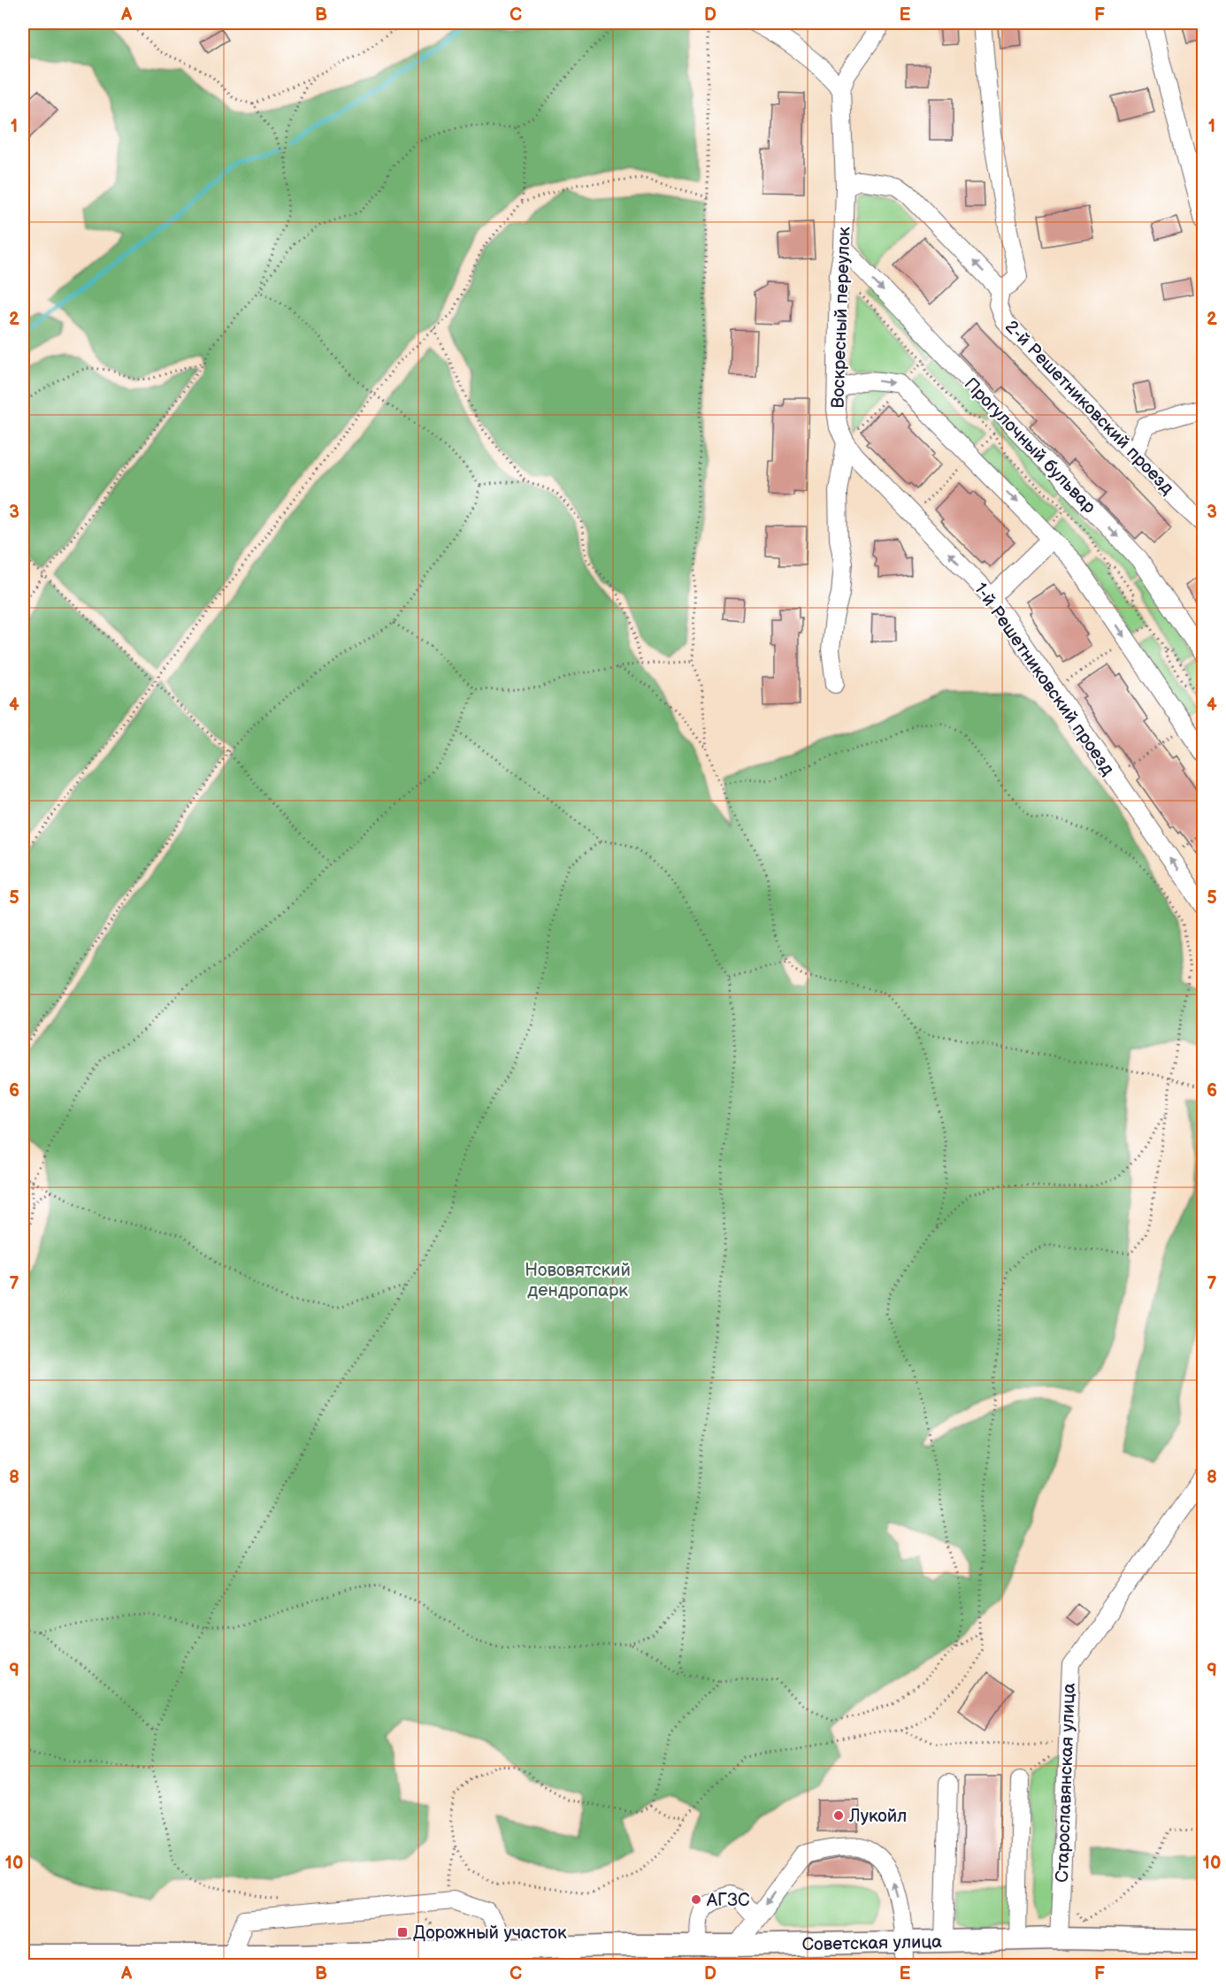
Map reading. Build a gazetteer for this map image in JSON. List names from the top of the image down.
{
  "streets": {
    "main road": ["Советская улица"],
    "street": [
      "Воскресный переулок",
      "2-й Решетниковский проезд",
      "Прогулочный бульвар",
      "1-й Решетниковский проезд",
      "Старославянская улица"
    ]
  },
  "crossings": [
    ["Воскресный переулок", "Прогулочный бульвар"],
    ["Воскресный переулок", "1-й Решетниковский проезд"],
    ["Старославянская улица", "Советская улица"]
  ],
  "parks": ["Нововятский дендропарк"],
  "places": {
    "other": ["Лукойл", "АГЗС"],
    "transit": ["Дорожный участок"]
  },
  "grid": {
    "columns": [
      "A",
      "B",
      "C",
      "D",
      "E",
      "F"
    ],
    "rows": [
      "1",
      "2",
      "3",
      "4",
      "5",
      "6",
      "7",
      "8",
      "9",
      "10"
    ]
  }
}
